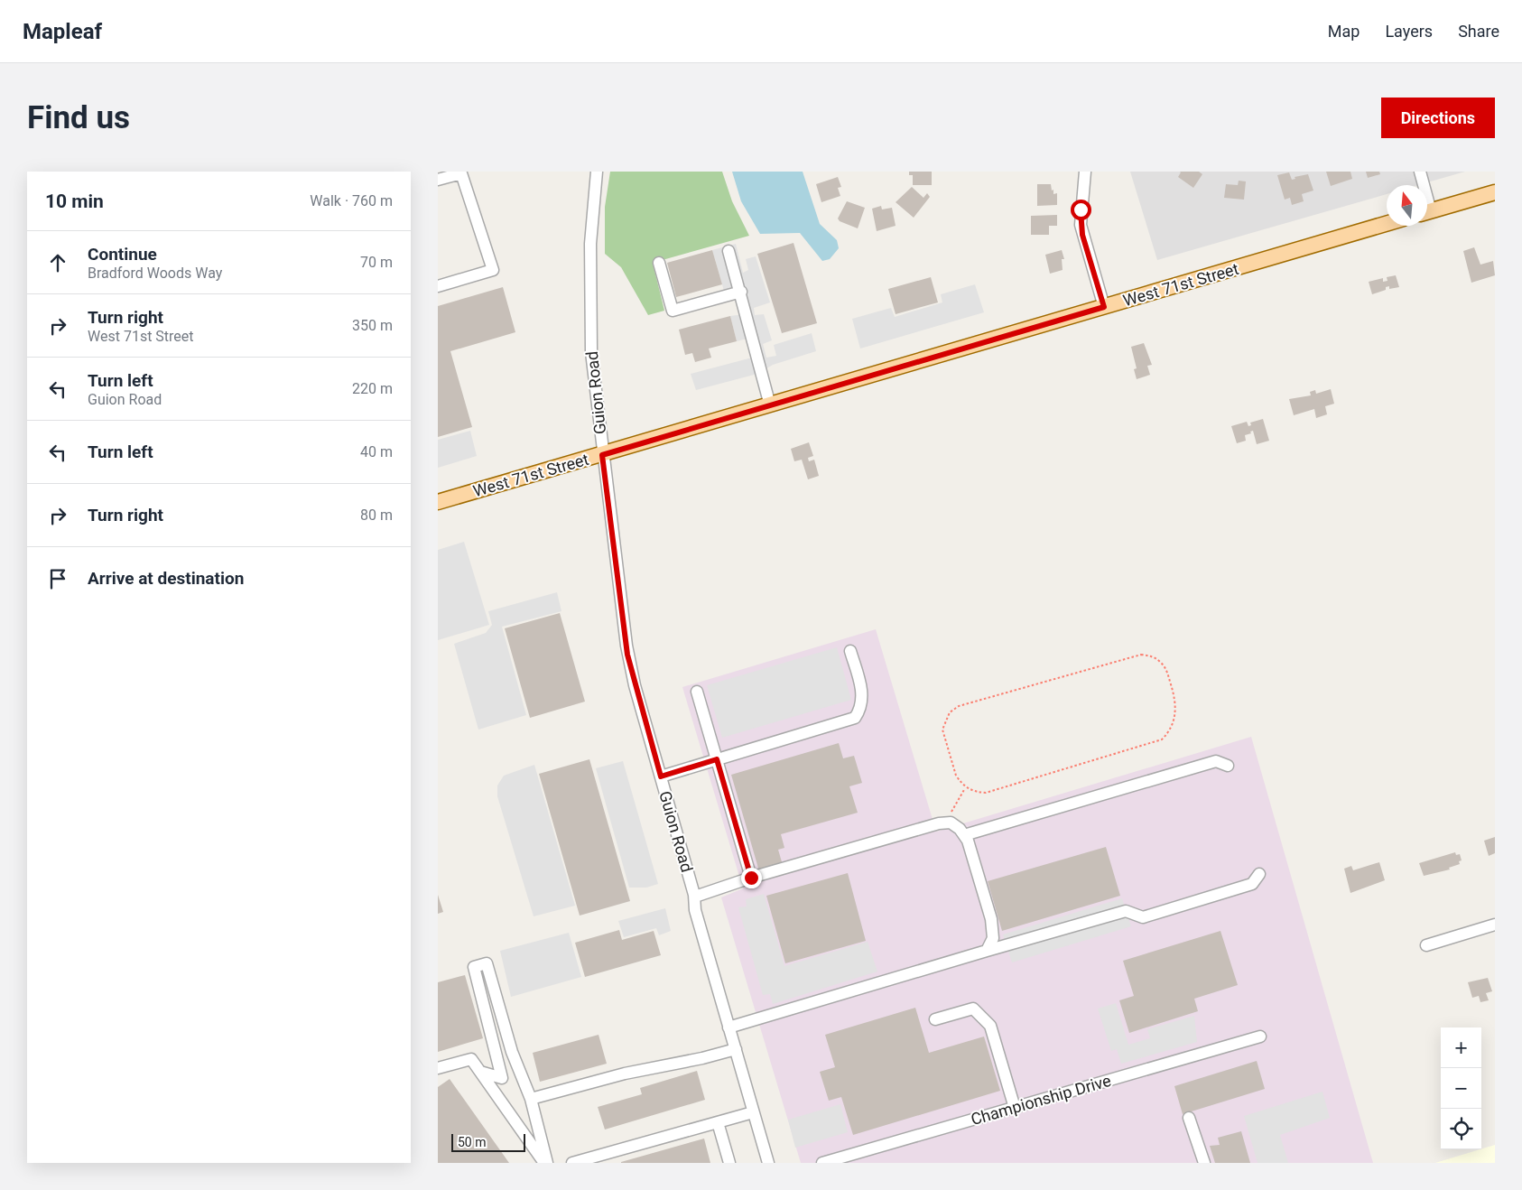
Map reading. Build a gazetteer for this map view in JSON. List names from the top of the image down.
{
  "streets": {
    "main road": ["West 71st Street"],
    "street": ["Guion Road", "Championship Drive"]
  },
  "crossings": [
    ["West 71st Street", "Guion Road"]
  ],
  "scale_bar": "50 m",
  "north": "top",
  "page": {
    "header": "Mapleaf",
    "nav": ["Map", "Layers", "Share"],
    "buttons": "Directions",
    "title": "Find us",
    "heading": ["10 min", "Walk · 760 m"],
    "list": [
      ["Continue", "Bradford Woods Way", "70 m"],
      ["Turn right", "West 71st Street", "350 m"],
      ["Turn left", "Guion Road", "220 m"],
      ["Turn left", "40 m"],
      ["Turn right", "80 m"],
      "Arrive at destination"
    ],
    "map_buttons": ["+", "−"],
    "scale": "50 m"
  }
}
